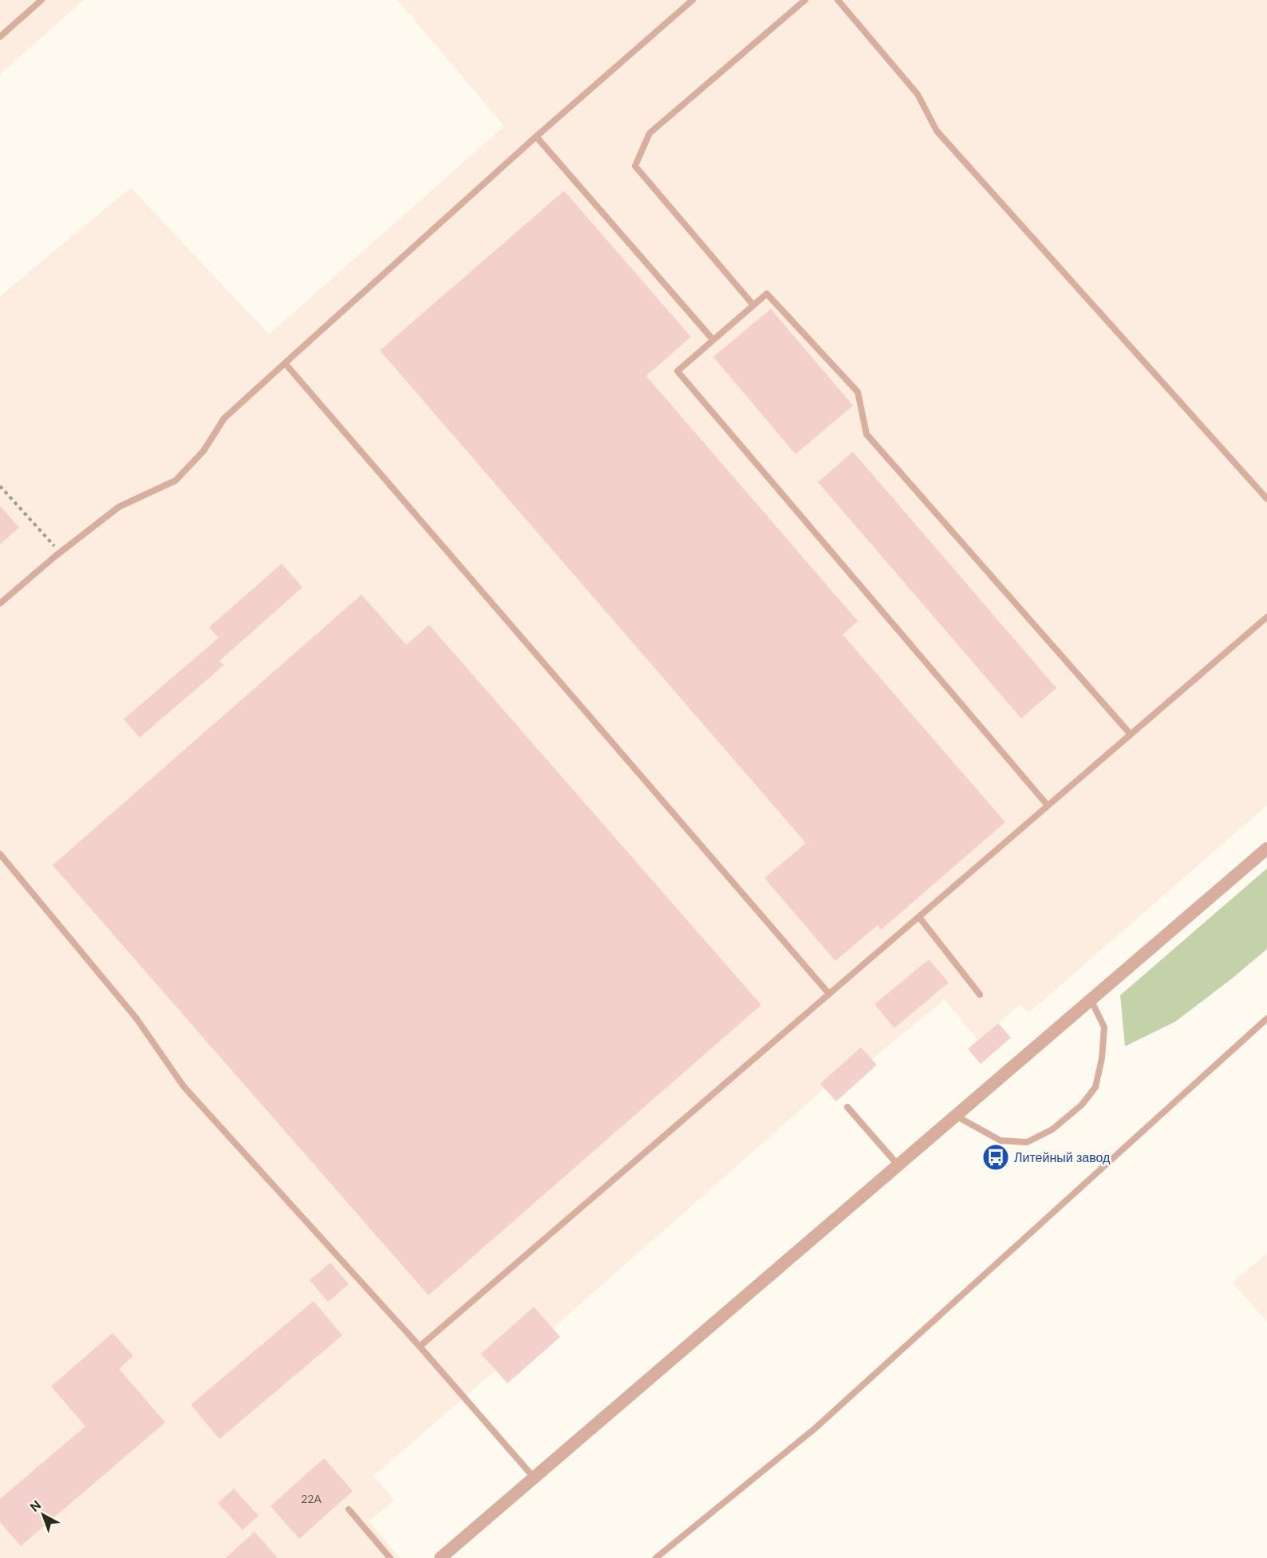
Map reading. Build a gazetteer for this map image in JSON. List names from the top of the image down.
{
  "places": {
    "bus stop": ["Литейный завод"]
  },
  "house_numbers": ["22А"],
  "north": "top left"
}
